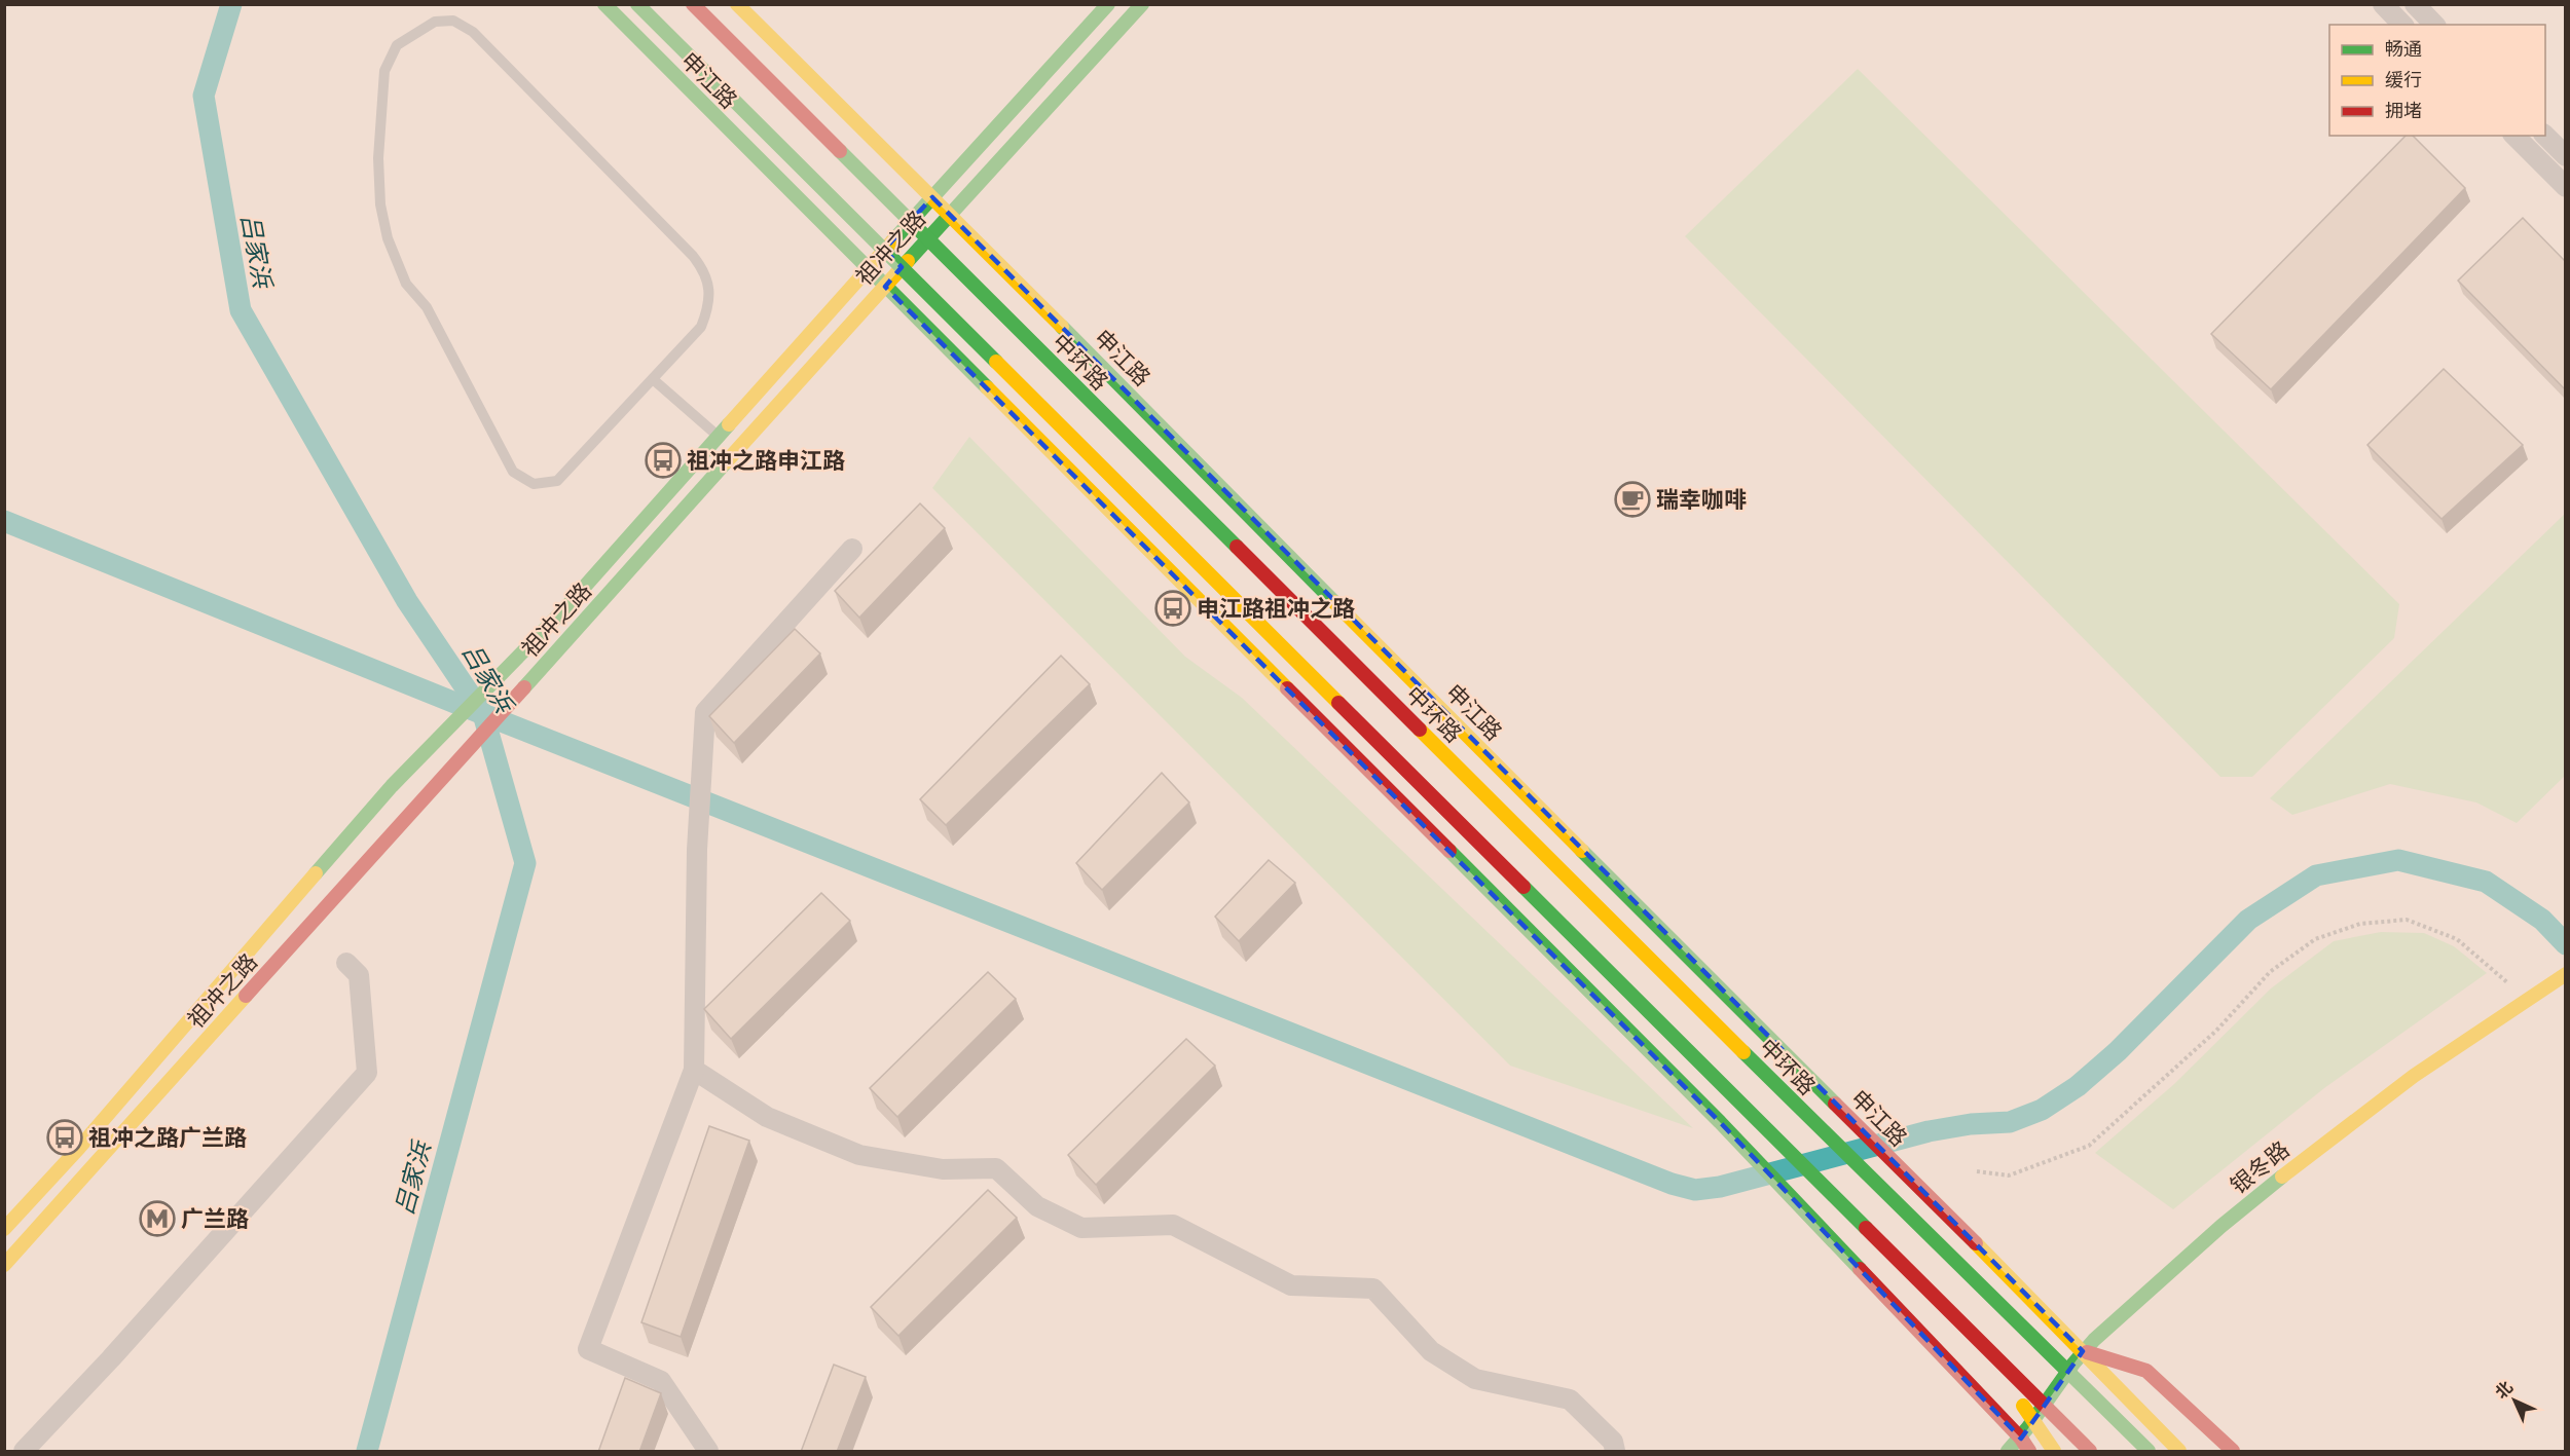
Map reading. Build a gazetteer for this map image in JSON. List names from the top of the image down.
{
  "streets": {
    "main road": [
      "申江路",
      "祖冲之路",
      "中环路",
      "银冬路"
    ]
  },
  "crossings": [
    ["申江路", "祖冲之路"],
    ["申江路", "银冬路"]
  ],
  "water": ["吕家浜"],
  "places": {
    "bus stop": ["祖冲之路申江路", "申江路祖冲之路", "祖冲之路广兰路"],
    "cafe": ["瑞幸咖啡"],
    "metro station": ["广兰路"]
  },
  "legend": ["畅通", "缓行", "拥堵"],
  "north": "top left"
}
